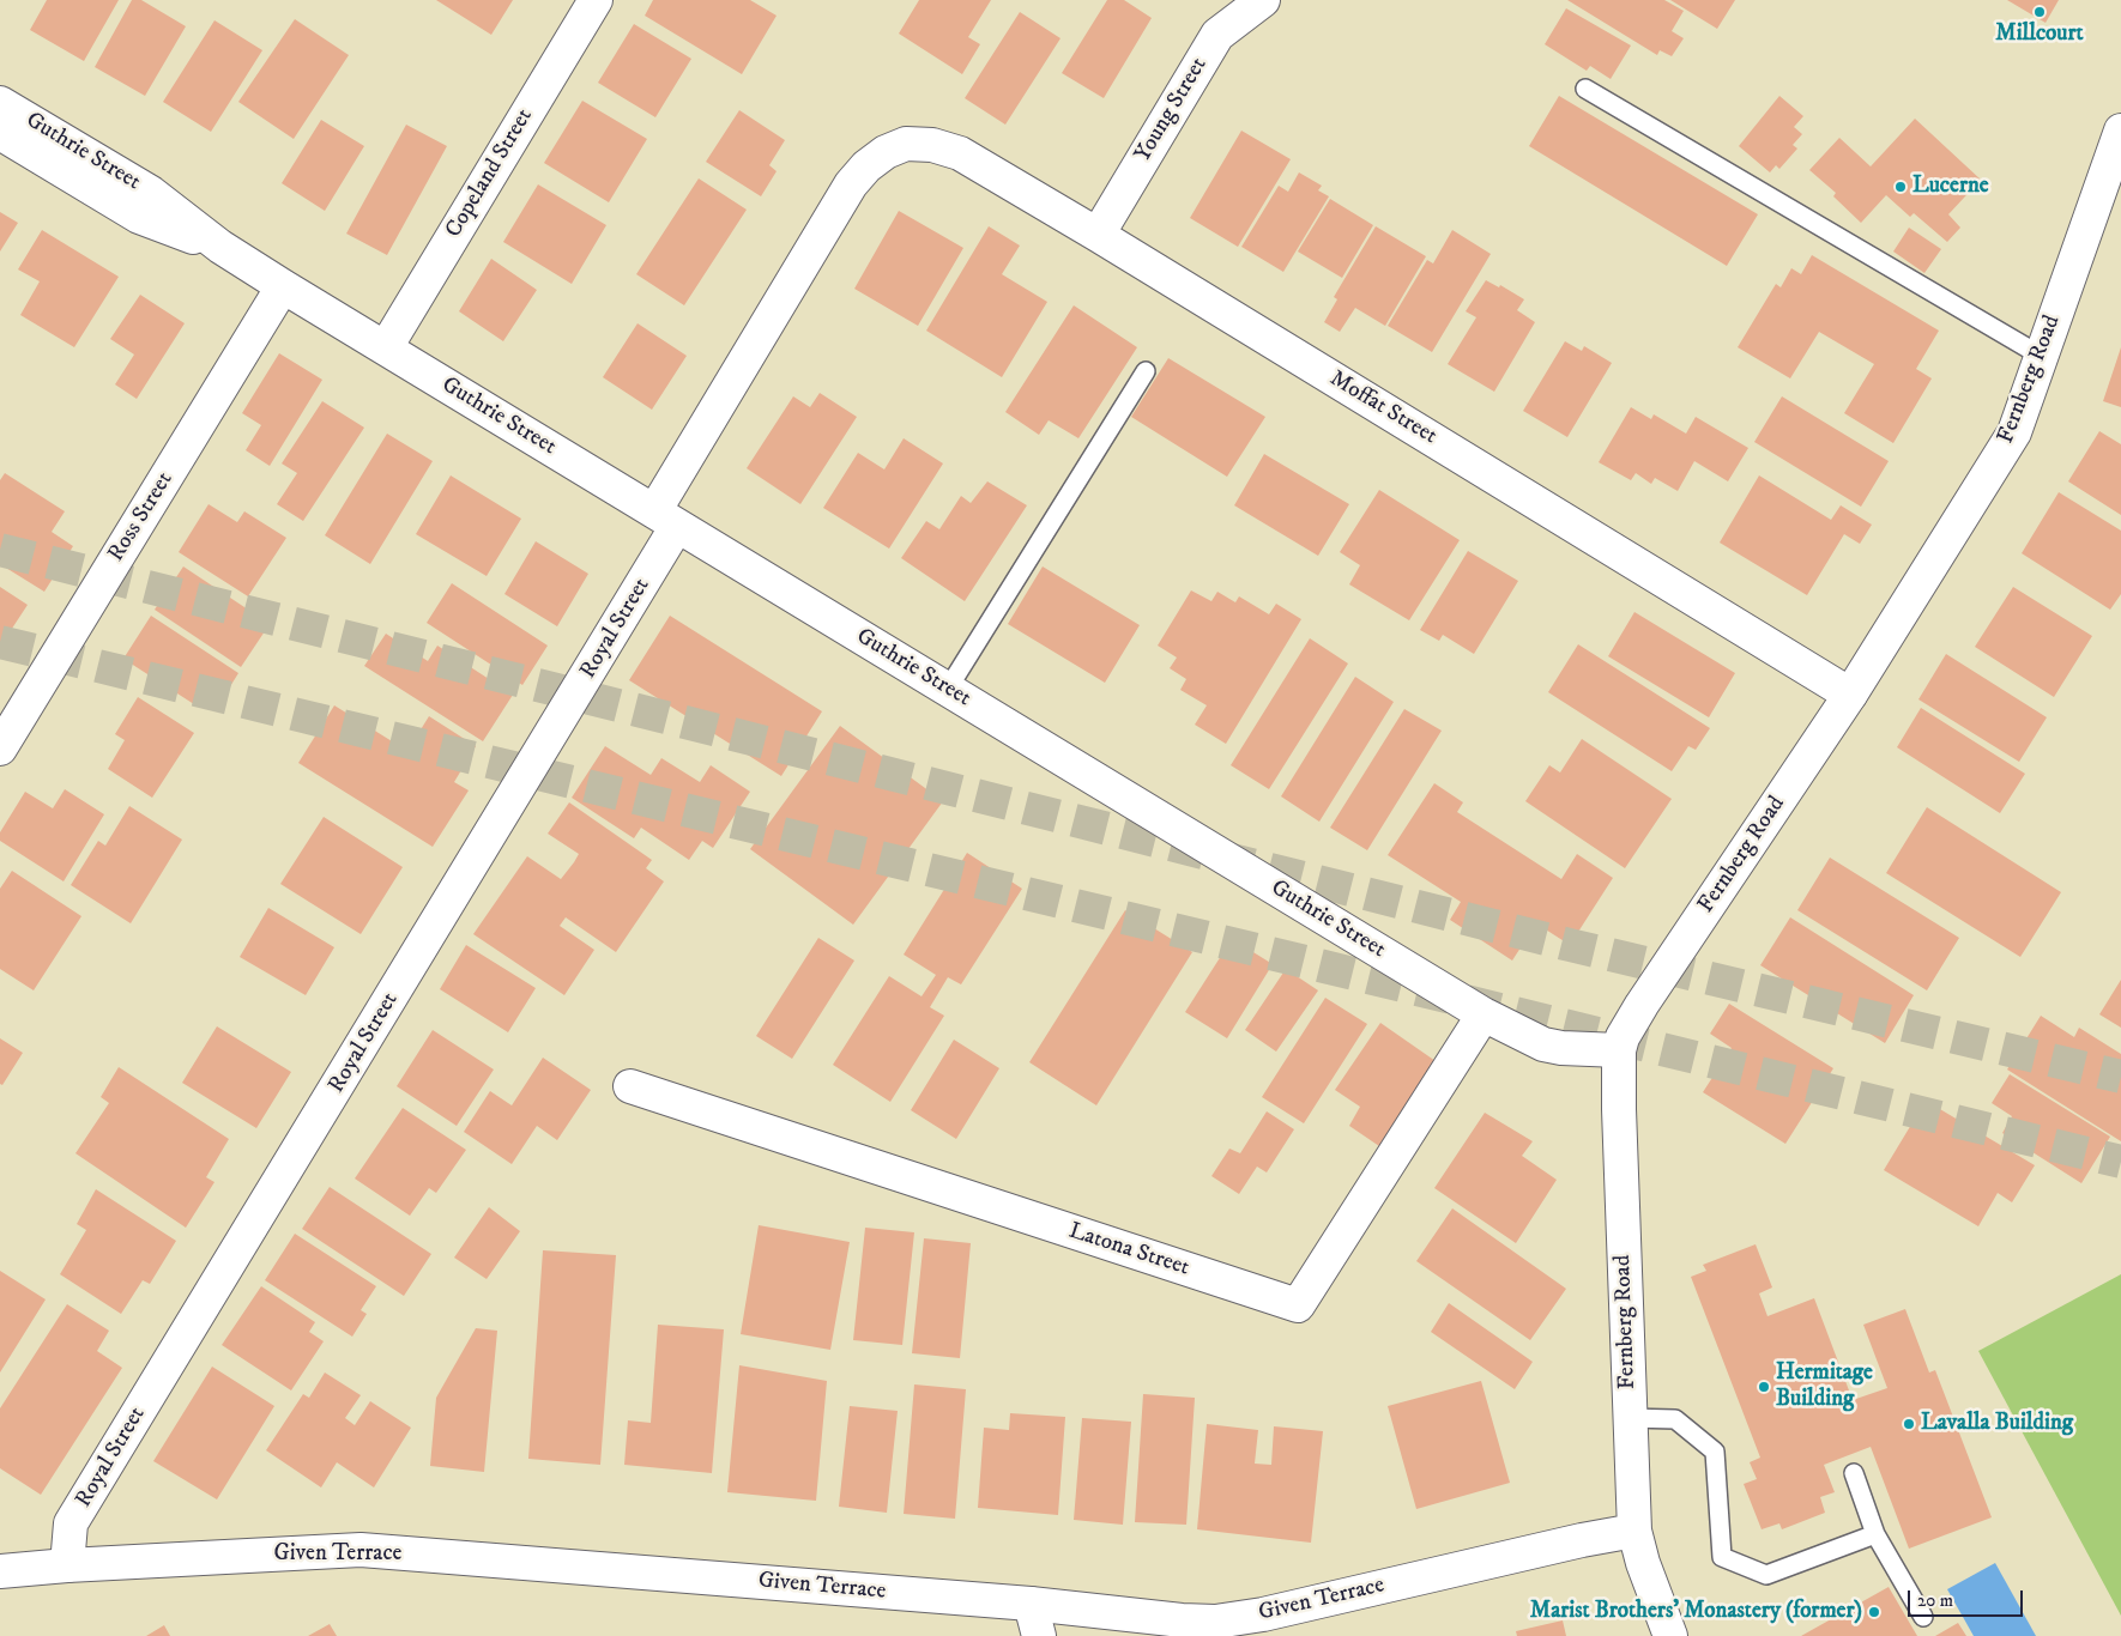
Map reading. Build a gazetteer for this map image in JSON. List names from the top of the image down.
{
  "streets": {
    "street": [
      "Young Street",
      "Guthrie Street",
      "Copeland Street",
      "Fernberg Road",
      "Moffat Street",
      "Ross Street",
      "Royal Street",
      "Latona Street",
      "Given Terrace"
    ]
  },
  "crossings": [
    ["Young Street", "Moffat Street"],
    ["Guthrie Street", "Copeland Street"],
    ["Guthrie Street", "Fernberg Road"],
    ["Guthrie Street", "Ross Street"],
    ["Guthrie Street", "Royal Street"],
    ["Guthrie Street", "Latona Street"],
    ["Fernberg Road", "Moffat Street"],
    ["Fernberg Road", "Given Terrace"],
    ["Moffat Street", "Royal Street"],
    ["Royal Street", "Given Terrace"]
  ],
  "places": [
    "Millcourt",
    "Lucerne",
    "Hermitage Building",
    "Lavalla Building",
    "Marist Brothers' Monastery (former)"
  ],
  "scale_bar": "20 m"
}
